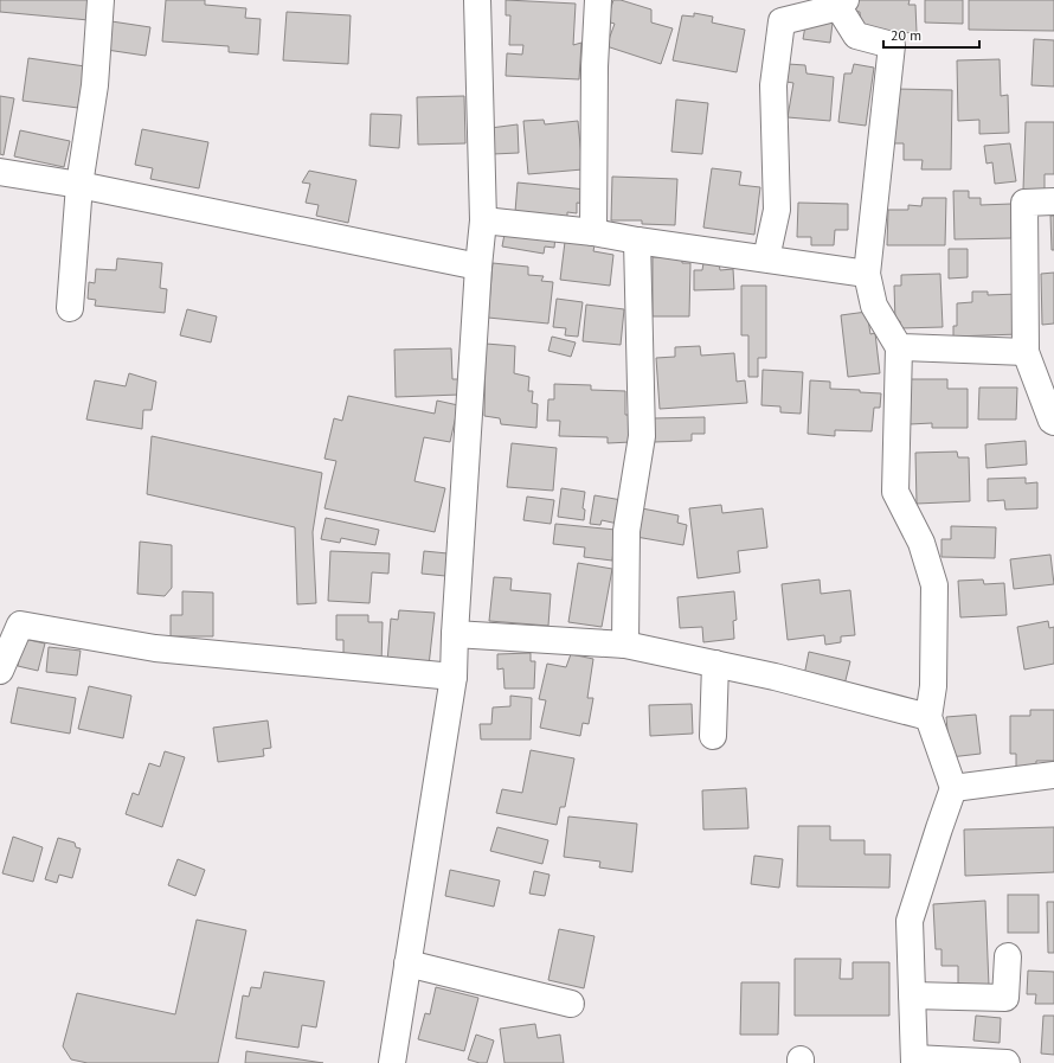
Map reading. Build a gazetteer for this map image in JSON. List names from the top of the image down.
{
  "scale_bar": "20 m"
}
